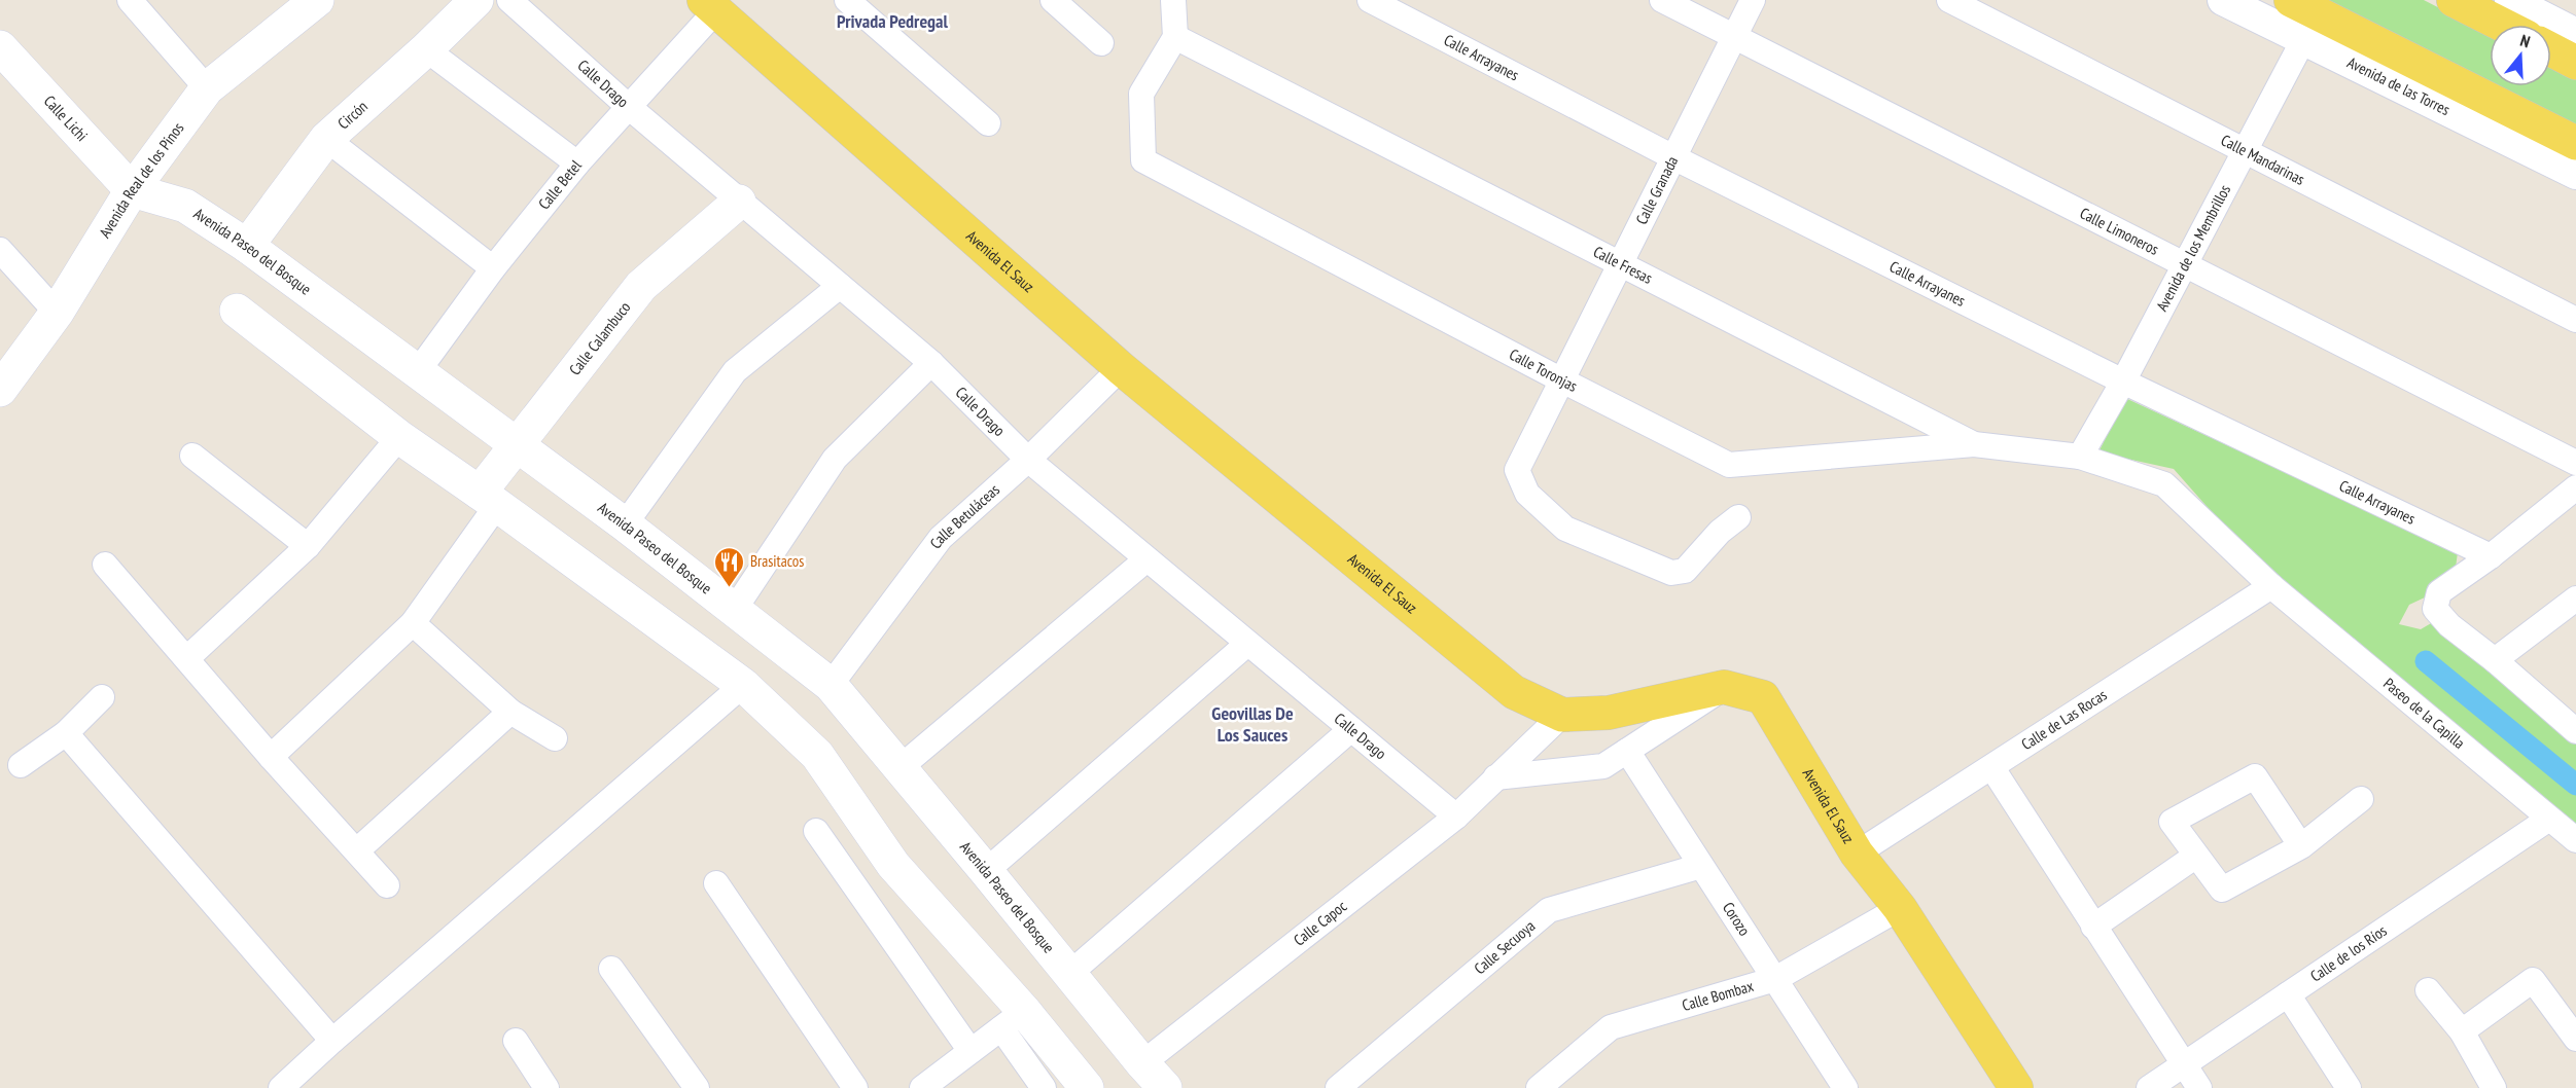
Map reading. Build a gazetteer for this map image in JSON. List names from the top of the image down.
{
  "streets": {
    "main road": [
      "Avenida de las Torres",
      "Circón",
      "Calle Lichi",
      "Avenida Real de los Pinos",
      "Avenida Paseo del Bosque",
      "Avenida El Sauz",
      "Calle Calambuco"
    ],
    "street": [
      "Calle Arrayanes",
      "Calle Drago",
      "Calle Mandarinas",
      "Calle Betel",
      "Calle Granada",
      "Calle Limoneros",
      "Avenida de los Membrillos",
      "Calle Fresas",
      "Calle Toronjas",
      "Calle Betuláceas",
      "Paseo de la Capilla",
      "Calle de Las Rocas",
      "Corozo",
      "Calle Capoc",
      "Calle Secuoya",
      "Calle de los Ríos",
      "Calle Bombax"
    ]
  },
  "crossings": [
    ["Calle Arrayanes", "Calle Granada"],
    ["Calle Arrayanes", "Avenida de los Membrillos"],
    ["Calle Drago", "Calle Betel"],
    ["Calle Drago", "Calle Calambuco"],
    ["Calle Drago", "Calle Betuláceas"],
    ["Calle Drago", "Calle Capoc"],
    ["Avenida de las Torres", "Avenida de los Membrillos"],
    ["Circón", "Avenida Paseo del Bosque"],
    ["Calle Lichi", "Avenida Real de los Pinos"],
    ["Calle Lichi", "Avenida Paseo del Bosque"],
    ["Calle Mandarinas", "Avenida de los Membrillos"],
    ["Avenida Real de los Pinos", "Avenida Paseo del Bosque"],
    ["Calle Betel", "Avenida Paseo del Bosque"],
    ["Calle Betel", "Avenida El Sauz"],
    ["Calle Granada", "Calle Limoneros"],
    ["Calle Granada", "Calle Fresas"],
    ["Calle Granada", "Calle Toronjas"],
    ["Calle Limoneros", "Avenida de los Membrillos"],
    ["Avenida de los Membrillos", "Calle Fresas"],
    ["Avenida de los Membrillos", "Paseo de la Capilla"],
    ["Avenida Paseo del Bosque", "Calle Calambuco"],
    ["Avenida Paseo del Bosque", "Calle Betuláceas"],
    ["Avenida Paseo del Bosque", "Calle Capoc"],
    ["Avenida El Sauz", "Calle Betuláceas"],
    ["Avenida El Sauz", "Calle de Las Rocas"],
    ["Avenida El Sauz", "Calle Capoc"],
    ["Avenida El Sauz", "Calle Bombax"],
    ["Calle Fresas", "Calle Toronjas"],
    ["Calle Fresas", "Paseo de la Capilla"],
    ["Paseo de la Capilla", "Calle de Las Rocas"],
    ["Paseo de la Capilla", "Calle de los Ríos"],
    ["Corozo", "Calle Secuoya"],
    ["Corozo", "Calle Bombax"]
  ],
  "districts": ["Privada Pedregal", "Geovillas De Los Sauces"],
  "places": {
    "restaurant": ["Brasitacos"]
  },
  "north": "top"
}
